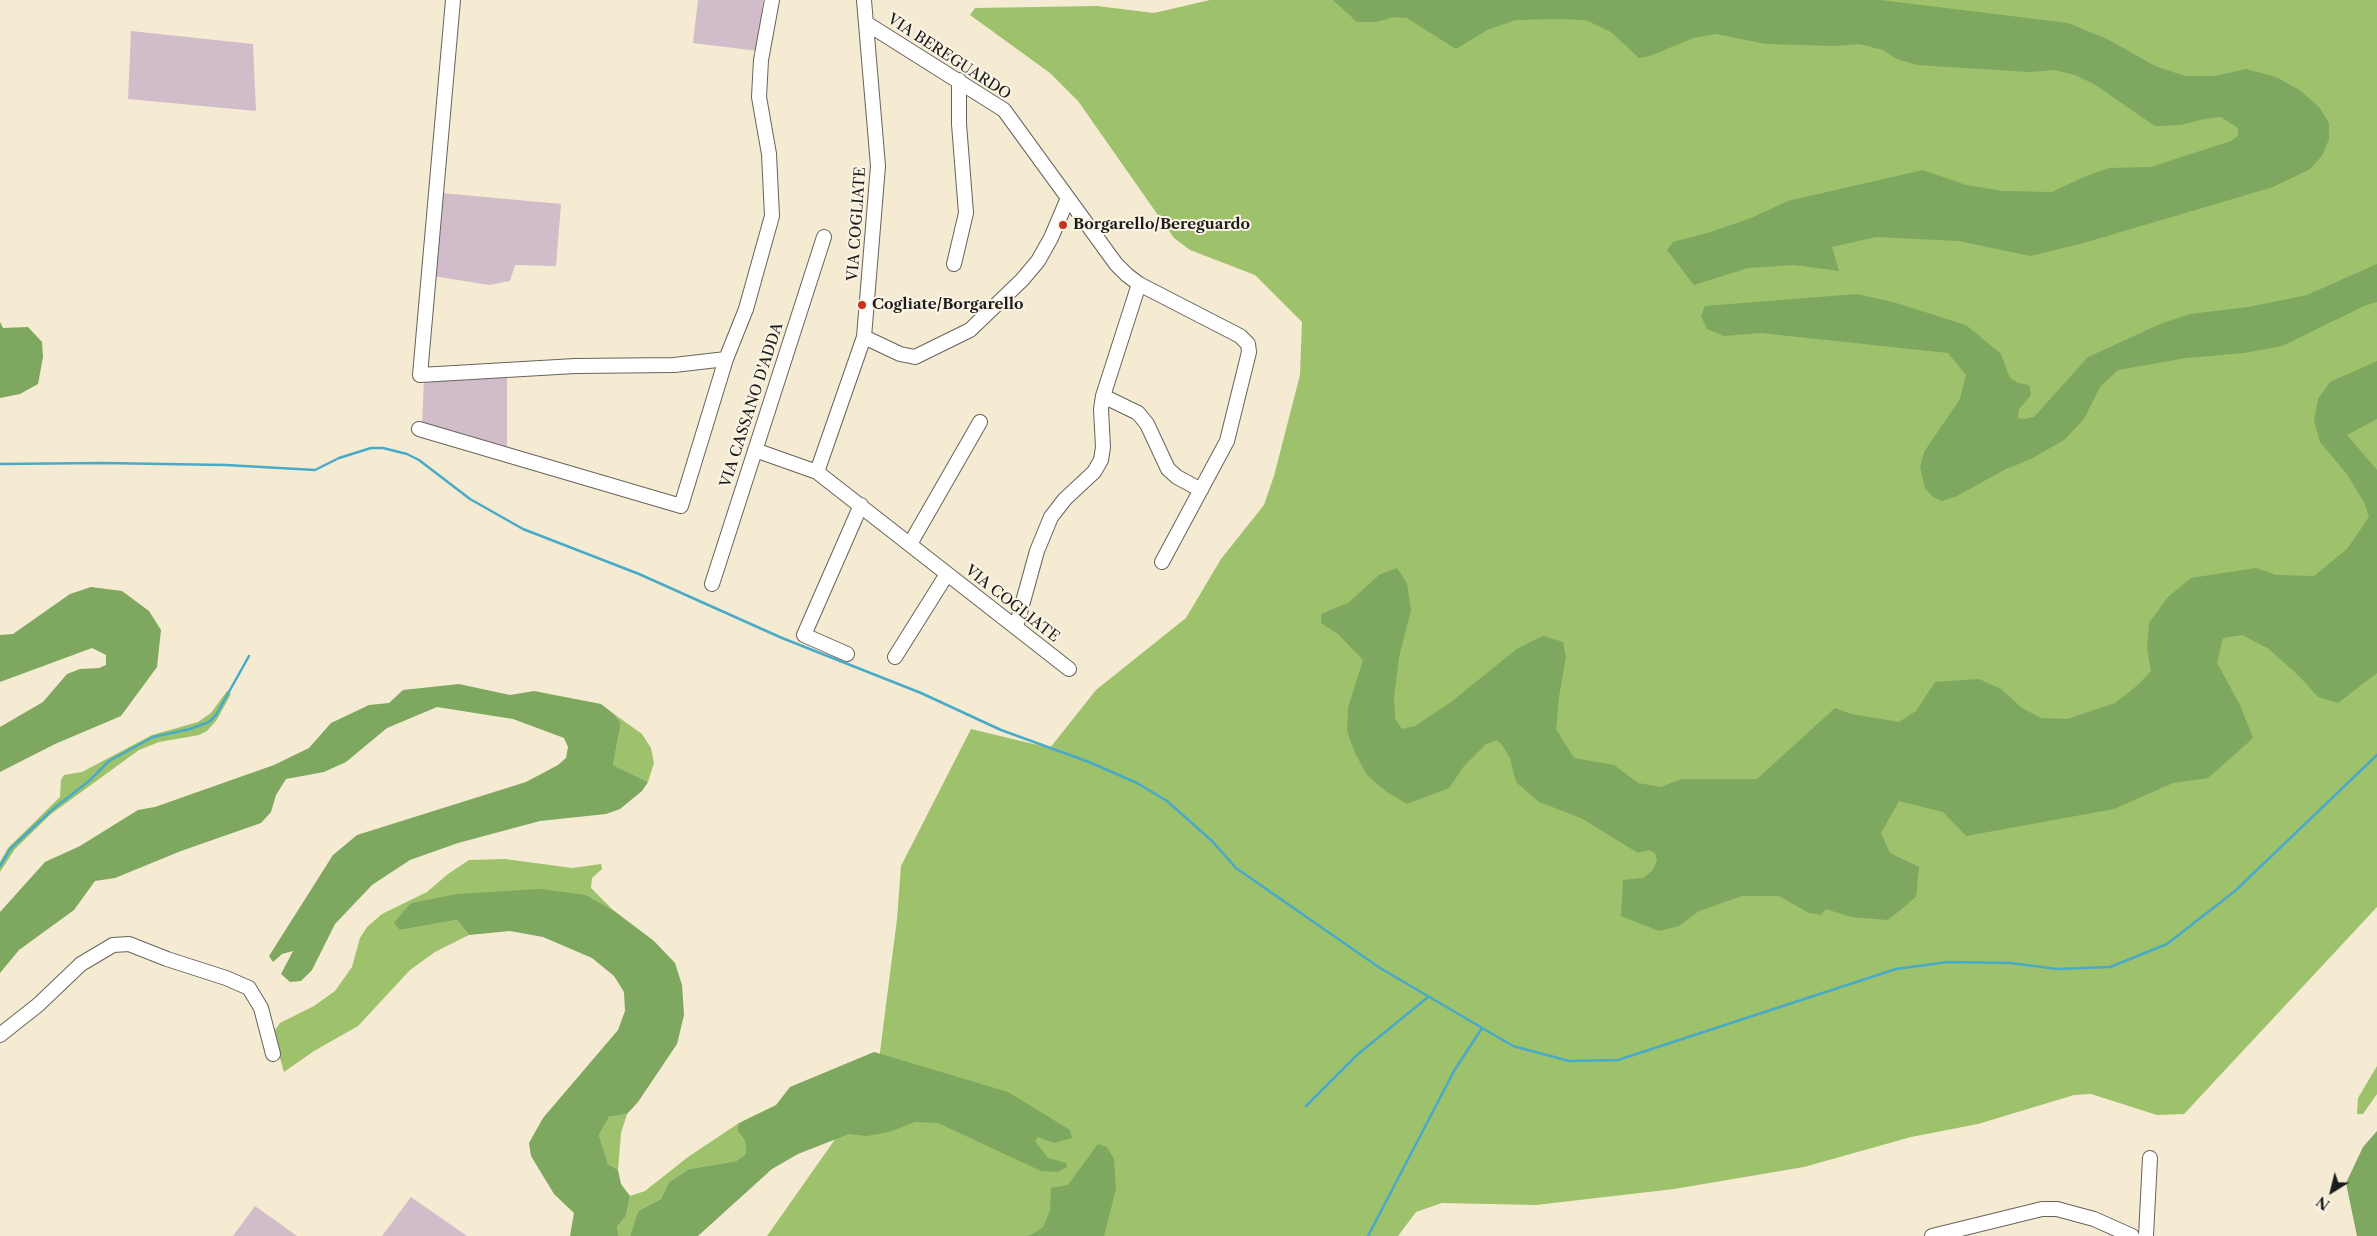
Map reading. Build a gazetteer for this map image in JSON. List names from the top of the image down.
{
  "streets": {
    "street": ["VIA BEREGUARDO", "VIA COGLIATE", "VIA CASSANO D'ADDA"]
  },
  "crossings": [
    ["VIA BEREGUARDO", "VIA COGLIATE"],
    ["VIA COGLIATE", "VIA CASSANO D'ADDA"]
  ],
  "places": ["Borgarello/Bereguardo", "Cogliate/Borgarello"],
  "north": "bottom left"
}
